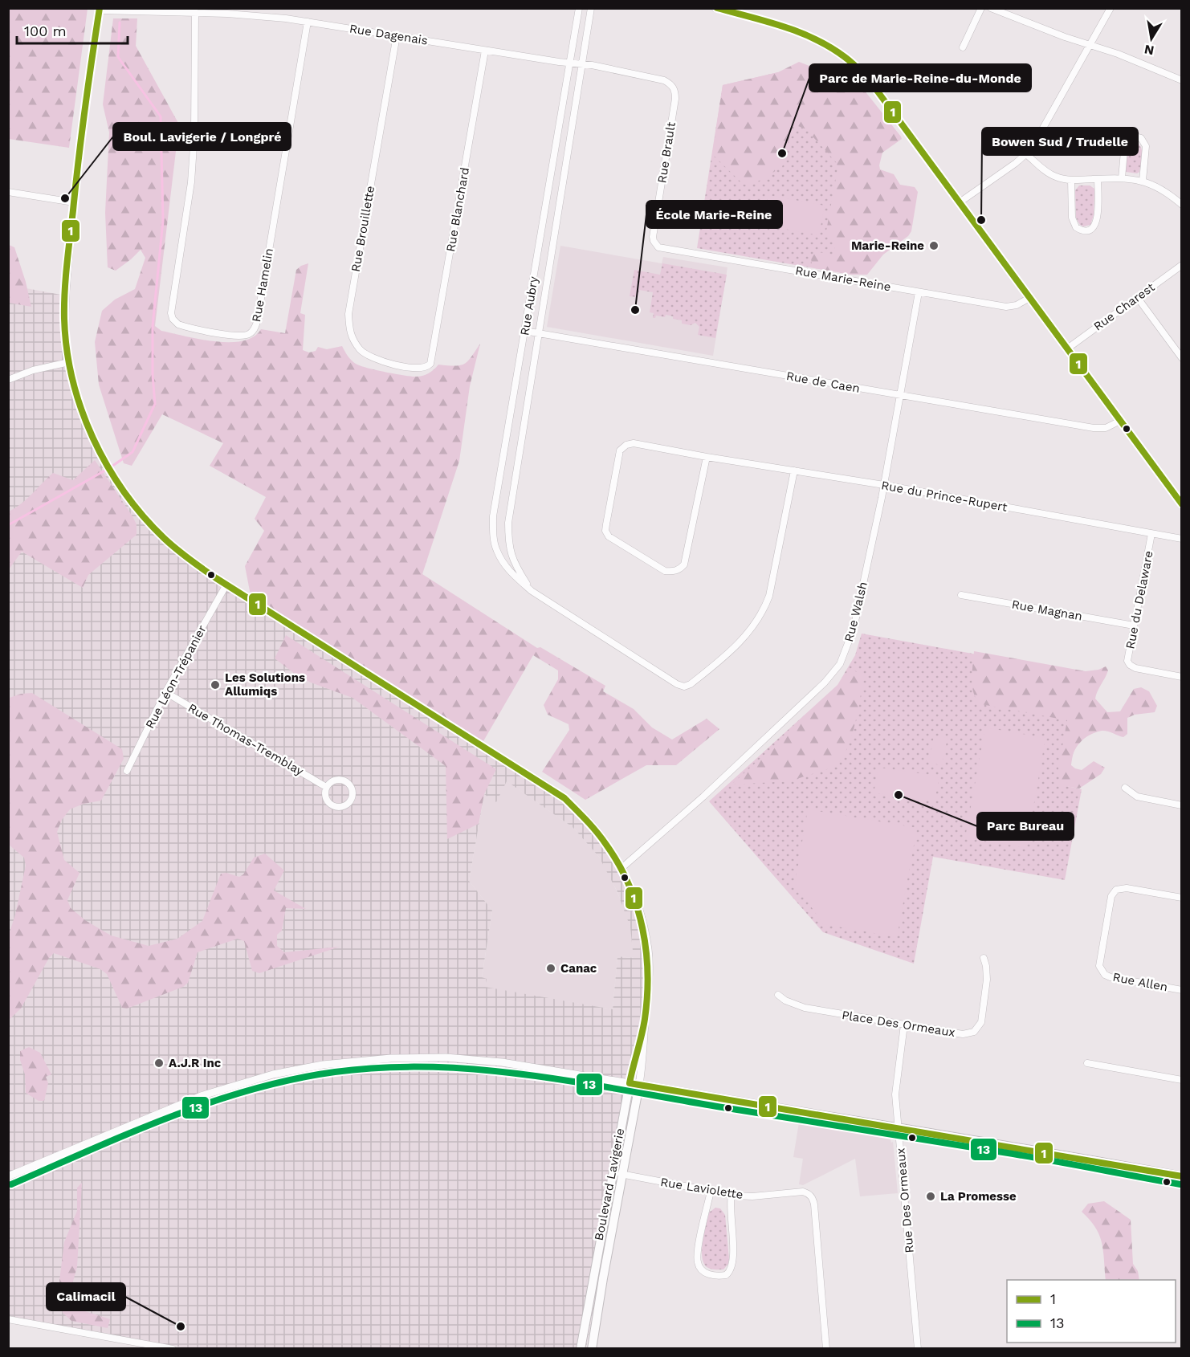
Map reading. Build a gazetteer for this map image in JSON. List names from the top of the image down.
{
  "streets": {
    "main road": ["Boulevard Lavigerie"],
    "street": [
      "Rue Dagenais",
      "Rue Brault",
      "Rue Blanchard",
      "Rue Brouillette",
      "Rue Marie-Reine",
      "Rue Hamelin",
      "Rue Aubry",
      "Rue Charest",
      "Rue de Caen",
      "Rue du Prince-Rupert",
      "Rue du Delaware",
      "Rue Magnan",
      "Rue Walsh",
      "Rue Léon-Trépanier",
      "Rue Thomas-Tremblay",
      "Rue Allen",
      "Place Des Ormeaux",
      "Rue Laviolette",
      "Rue Des Ormeaux"
    ]
  },
  "crossings": [
    ["Rue Dagenais", "Rue Brault"],
    ["Rue Dagenais", "Rue Blanchard"],
    ["Rue Dagenais", "Rue Brouillette"],
    ["Rue Dagenais", "Rue Hamelin"],
    ["Rue Dagenais", "Rue Aubry"],
    ["Rue Dagenais", "Boulevard Lavigerie"],
    ["Rue Brault", "Rue Marie-Reine"],
    ["Rue Blanchard", "Rue Brouillette"],
    ["Rue Marie-Reine", "Rue Walsh"],
    ["Rue Aubry", "Rue de Caen"],
    ["Rue Aubry", "Rue du Prince-Rupert"],
    ["Rue de Caen", "Rue Walsh"],
    ["Rue du Prince-Rupert", "Rue du Delaware"],
    ["Rue du Prince-Rupert", "Rue Walsh"],
    ["Rue du Delaware", "Rue Magnan"],
    ["Rue Walsh", "Boulevard Lavigerie"],
    ["Rue Léon-Trépanier", "Rue Thomas-Tremblay"],
    ["Rue Léon-Trépanier", "Boulevard Lavigerie"],
    ["Place Des Ormeaux", "Rue Des Ormeaux"],
    ["Boulevard Lavigerie", "Rue Laviolette"]
  ],
  "places": [
    "Parc de Marie-Reine-du-Monde",
    "Boul. Lavigerie / Longpré",
    "Bowen Sud / Trudelle",
    "Marie-Reine",
    "École Marie-Reine",
    "Les Solutions Allumiqs",
    "Parc Bureau",
    "Canac",
    "A.J.R Inc",
    "La Promesse",
    "Calimacil"
  ],
  "lines": ["transit line 1", "transit line 13"],
  "legend": ["1", "13"],
  "scale_bar": "100 m",
  "north": "bottom"
}
